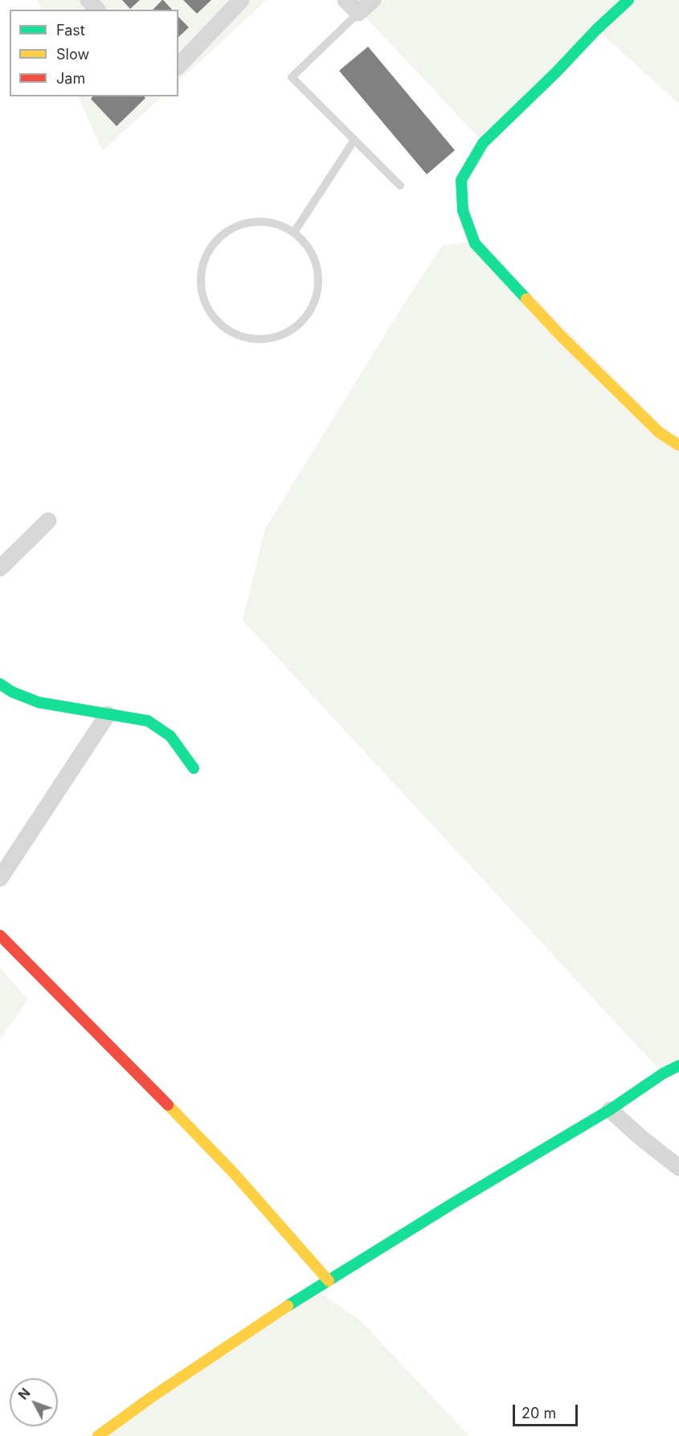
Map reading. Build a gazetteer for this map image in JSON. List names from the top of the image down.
{
  "legend": ["Fast", "Slow", "Jam"],
  "scale_bar": "20 m",
  "north": "top left"
}
